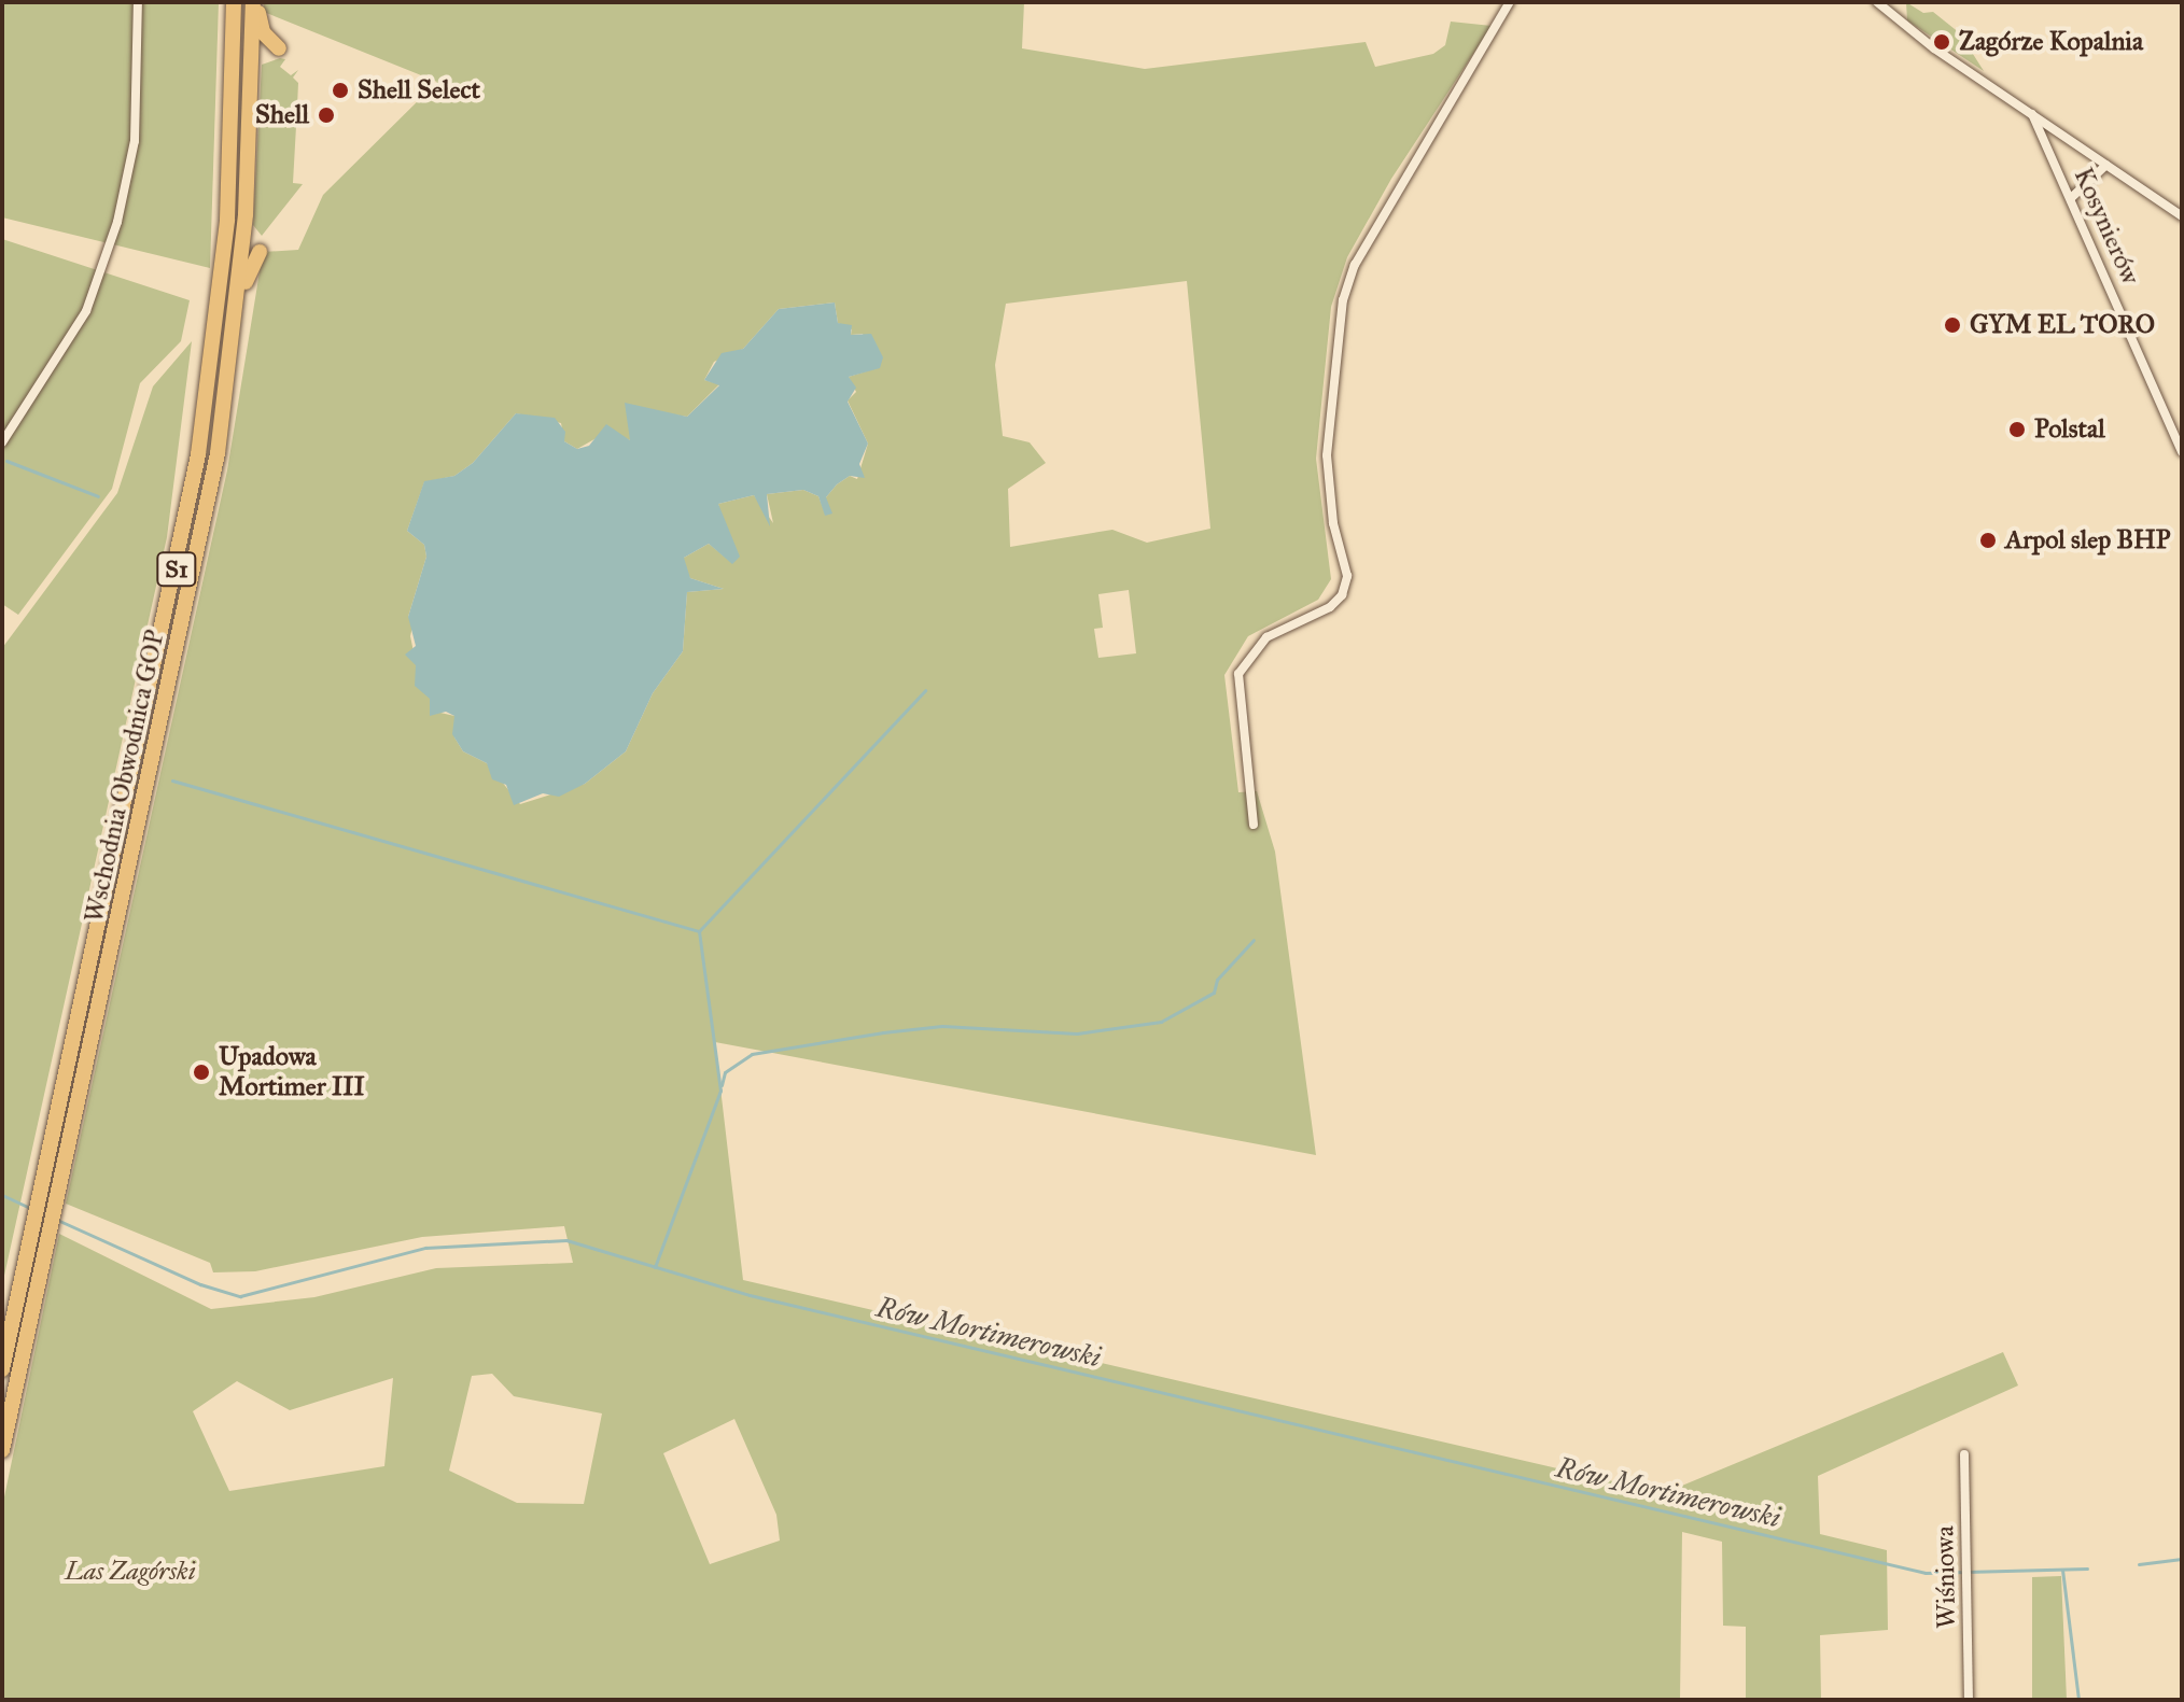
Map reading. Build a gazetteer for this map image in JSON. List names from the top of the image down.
{
  "streets": {
    "highway": ["S1", "Wschodnia Obwodnica GOP"],
    "street": ["Kosynierów", "Wiśniowa"]
  },
  "water": ["Rów Mortimerowski"],
  "parks": ["Las Zagórski"],
  "places": [
    "Zagórze Kopalnia",
    "Shell Select",
    "Shell",
    "GYM EL TORO",
    "Polstal",
    "Arpol slep BHP",
    "Upadowa Mortimer III"
  ]
}
